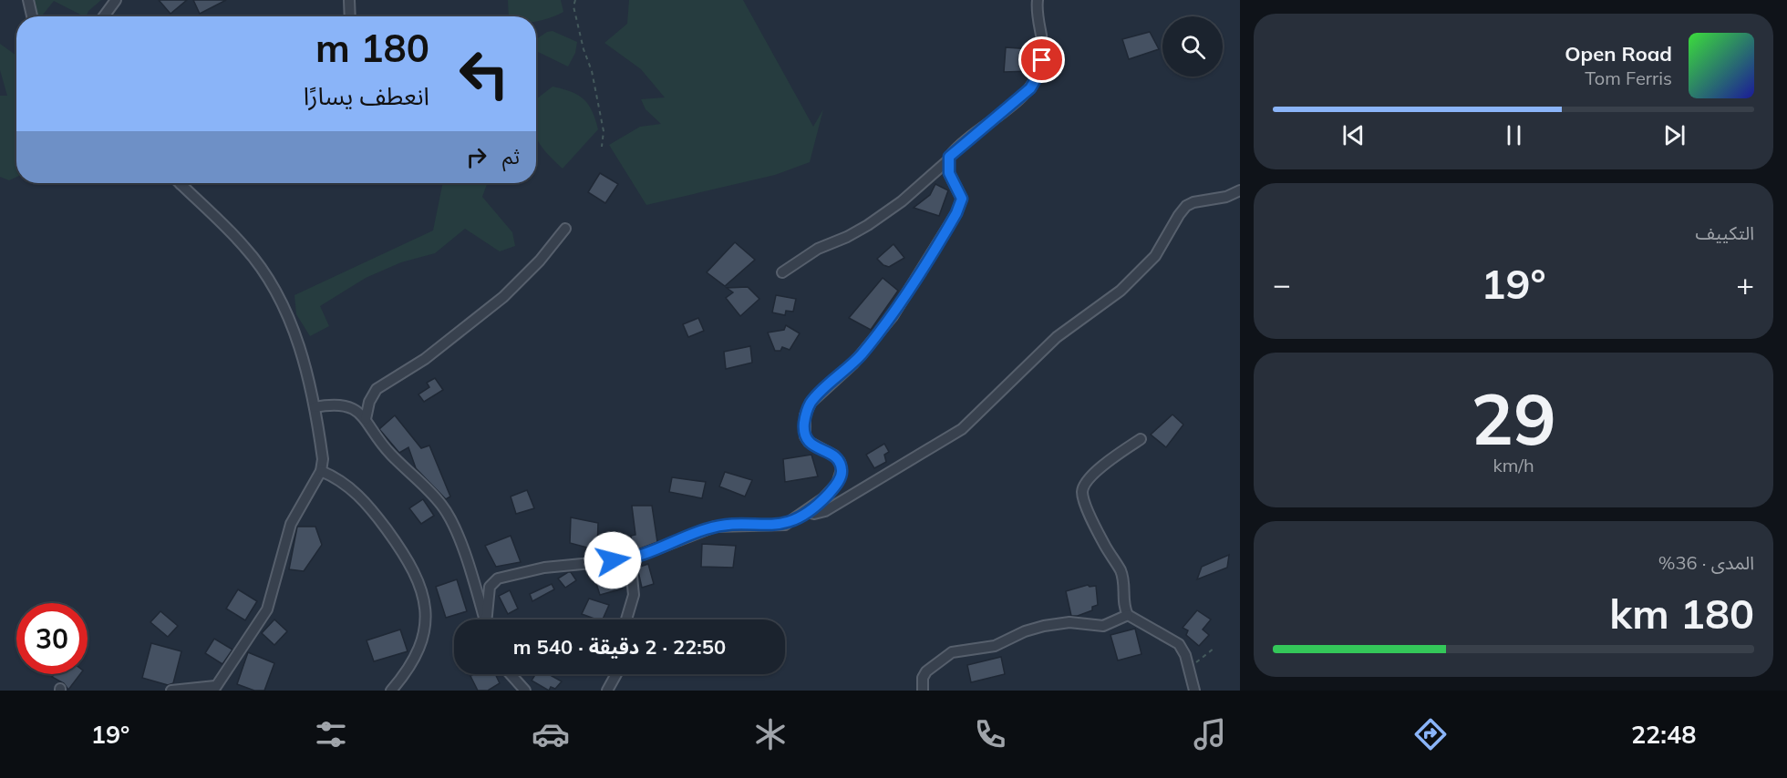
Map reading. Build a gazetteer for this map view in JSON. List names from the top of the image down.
{
  "page": {
    "turn": ["180 m", "انعطف يسارًا"],
    "song": ["Open Road", "Tom Ferris"],
    "then": "ثم",
    "tile": [
      "التكييف",
      ["29", "km/h"],
      ["المدى · 36%", "180 km"]
    ],
    "heat": ["−", "19°", "+"],
    "limit": "30",
    "trip": "22:50 · 2 دقيقة · 540 m",
    "tabs": ["22:48", "19°"]
  }
}
